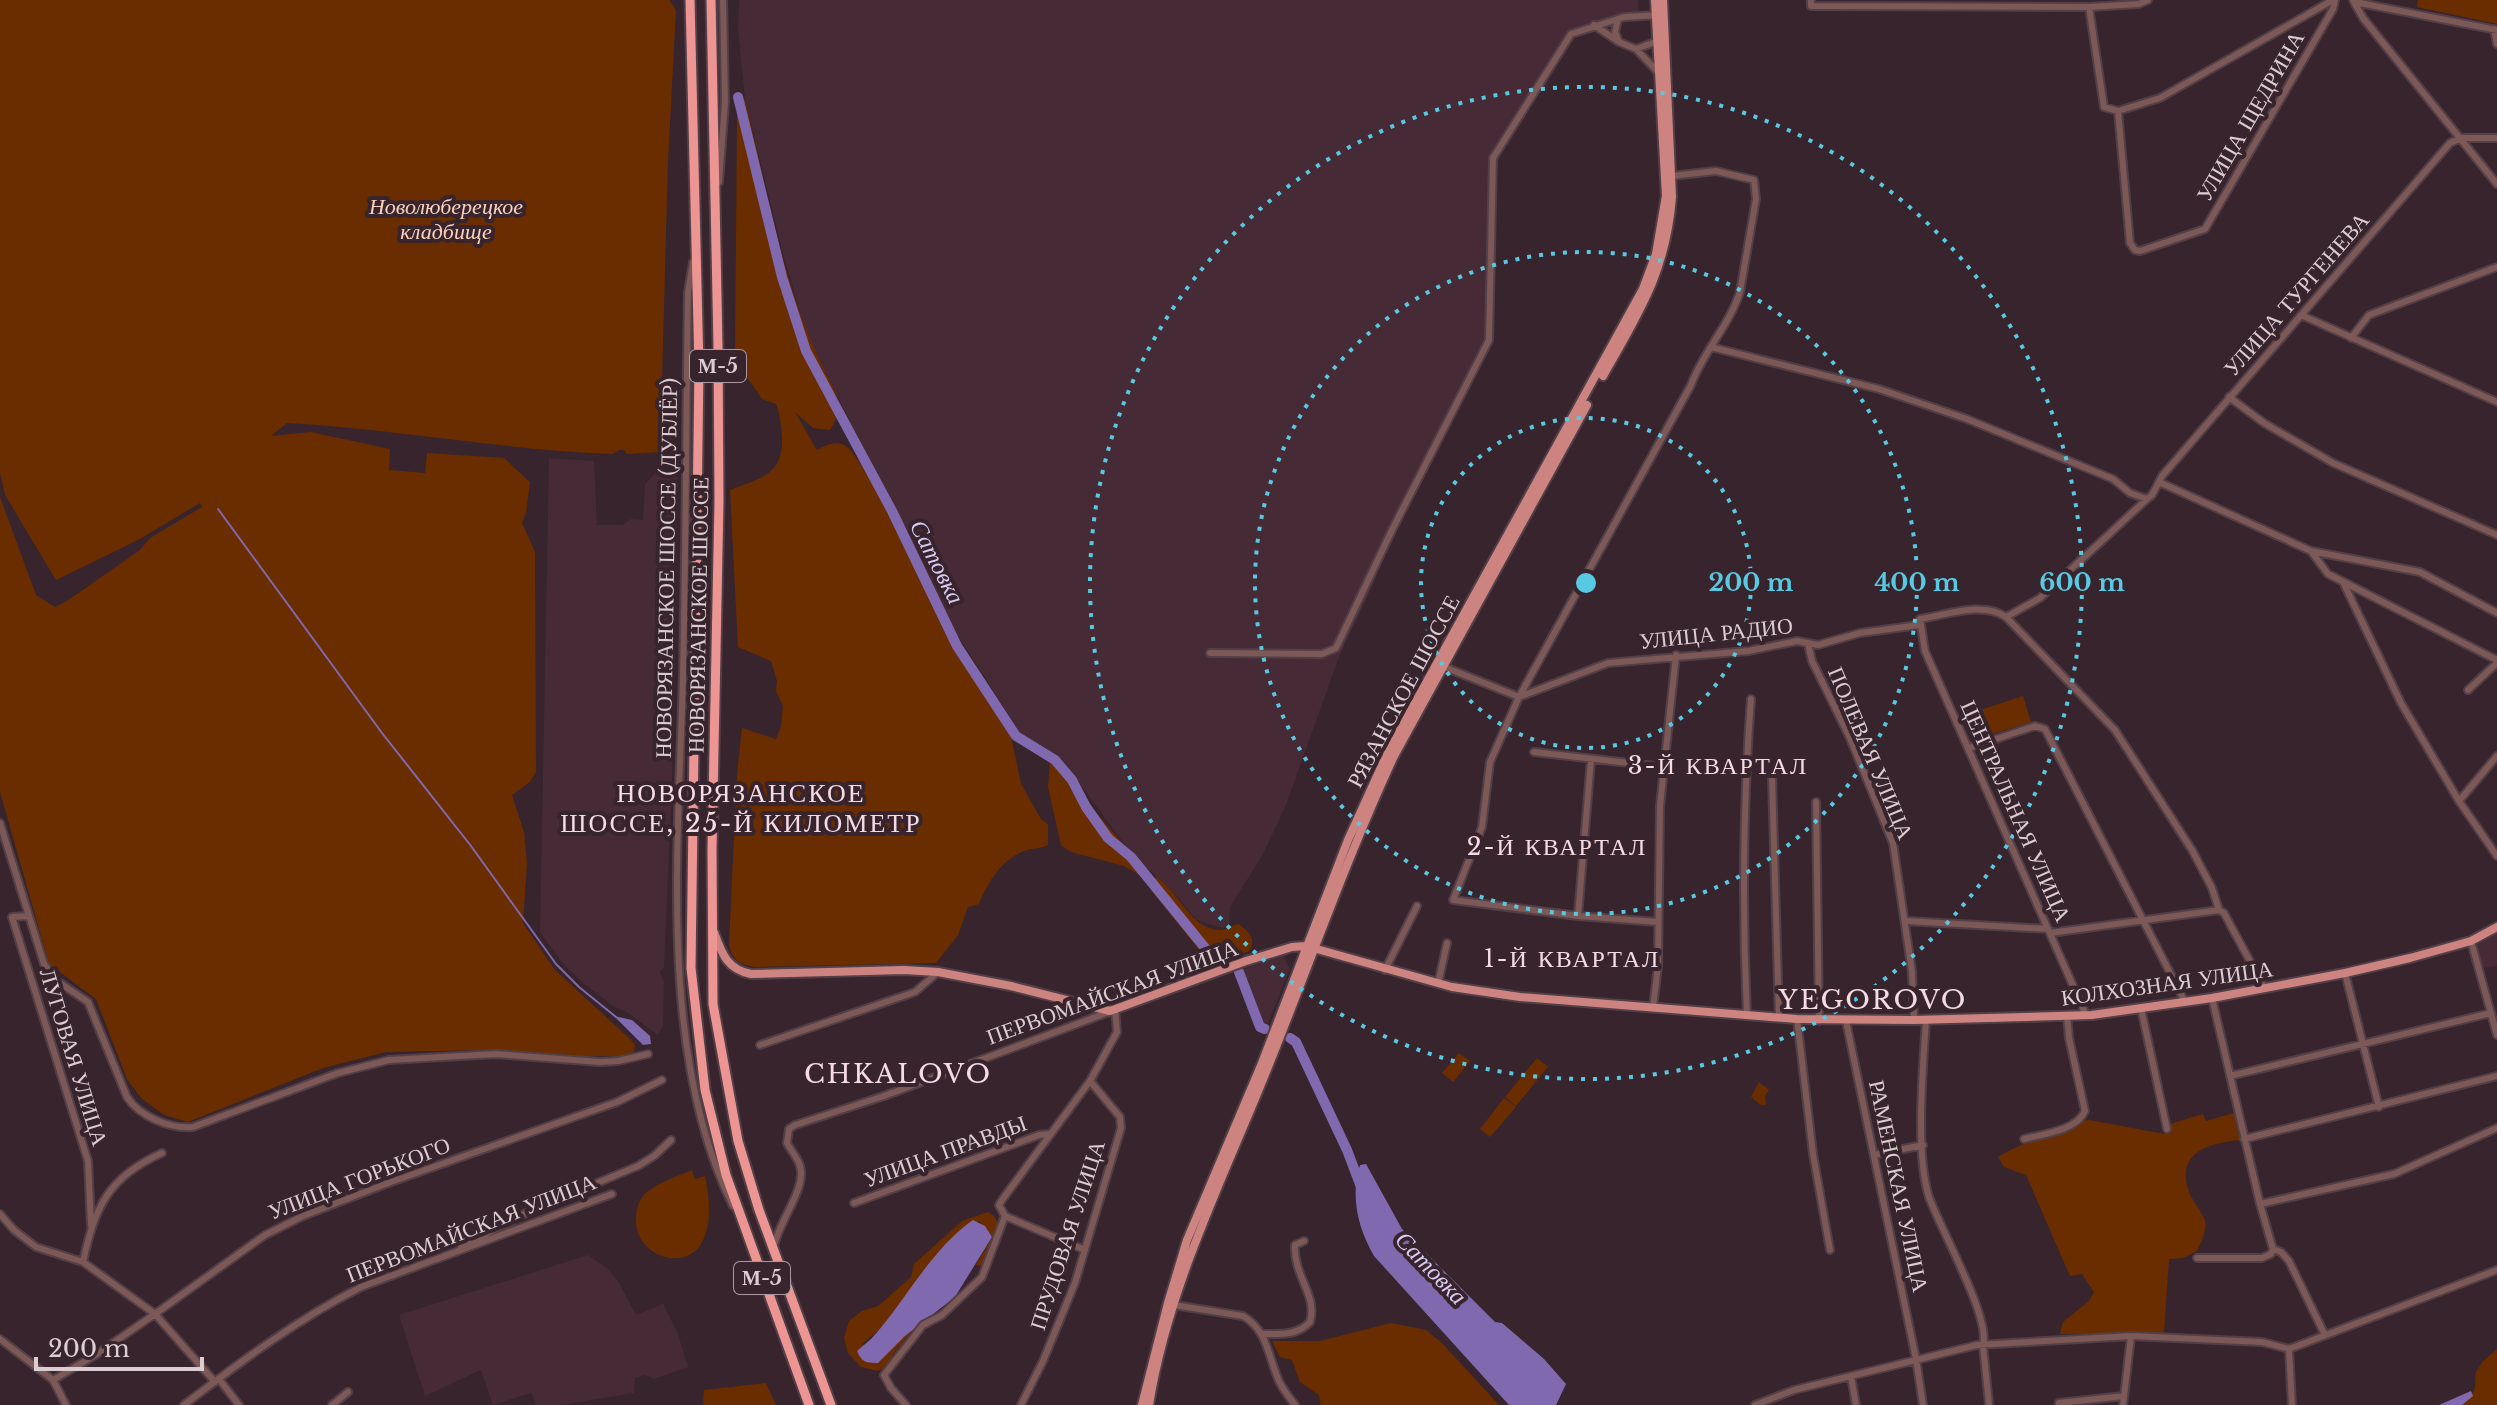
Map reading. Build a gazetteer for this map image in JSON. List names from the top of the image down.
{
  "streets": {
    "highway": ["М-5", "НОВОРЯЗАНСКОЕ ШОССЕ"],
    "main road": ["РЯЗАНСКОЕ ШОССЕ", "КОЛХОЗНАЯ УЛИЦА", "ПЕРВОМАЙСКАЯ УЛИЦА"],
    "street": [
      "УЛИЦА ЩЕДРИНА",
      "УЛИЦА ТУРГЕНЕВА",
      "УЛИЦА РАДИО",
      "ПОЛЕВАЯ УЛИЦА",
      "ЦЕНТРАЛЬНАЯ УЛИЦА",
      "ЛУГОВАЯ УЛИЦА",
      "УЛИЦА ПРАВДЫ",
      "УЛИЦА ГОРЬКОГО",
      "РАМЕНСКАЯ УЛИЦА",
      "ПРУДОВАЯ УЛИЦА"
    ]
  },
  "crossings": [
    ["УЛИЦА ТУРГЕНЕВА", "УЛИЦА РАДИО"],
    ["НОВОРЯЗАНСКОЕ ШОССЕ", "ПЕРВОМАЙСКАЯ УЛИЦА"],
    ["УЛИЦА РАДИО", "ПОЛЕВАЯ УЛИЦА"],
    ["УЛИЦА РАДИО", "ЦЕНТРАЛЬНАЯ УЛИЦА"],
    ["РЯЗАНСКОЕ ШОССЕ", "КОЛХОЗНАЯ УЛИЦА"],
    ["РЯЗАНСКОЕ ШОССЕ", "ПЕРВОМАЙСКАЯ УЛИЦА"],
    ["ПОЛЕВАЯ УЛИЦА", "КОЛХОЗНАЯ УЛИЦА"],
    ["ЦЕНТРАЛЬНАЯ УЛИЦА", "КОЛХОЗНАЯ УЛИЦА"],
    ["КОЛХОЗНАЯ УЛИЦА", "ПЕРВОМАЙСКАЯ УЛИЦА"],
    ["КОЛХОЗНАЯ УЛИЦА", "РАМЕНСКАЯ УЛИЦА"],
    ["ПЕРВОМАЙСКАЯ УЛИЦА", "ПРУДОВАЯ УЛИЦА"],
    ["УЛИЦА ПРАВДЫ", "ПРУДОВАЯ УЛИЦА"]
  ],
  "districts": [
    "3-Й КВАРТАЛ",
    "НОВОРЯЗАНСКОЕ ШОССЕ, 25-Й КИЛОМЕТР",
    "2-Й КВАРТАЛ",
    "1-Й КВАРТАЛ",
    "YEGOROVO",
    "CHKALOVO"
  ],
  "water": ["Сатовка"],
  "parks": ["Новолюберецкое кладбище"],
  "scale_bar": "200 m",
  "rings": ["200 m", "400 m", "600 m"]
}
